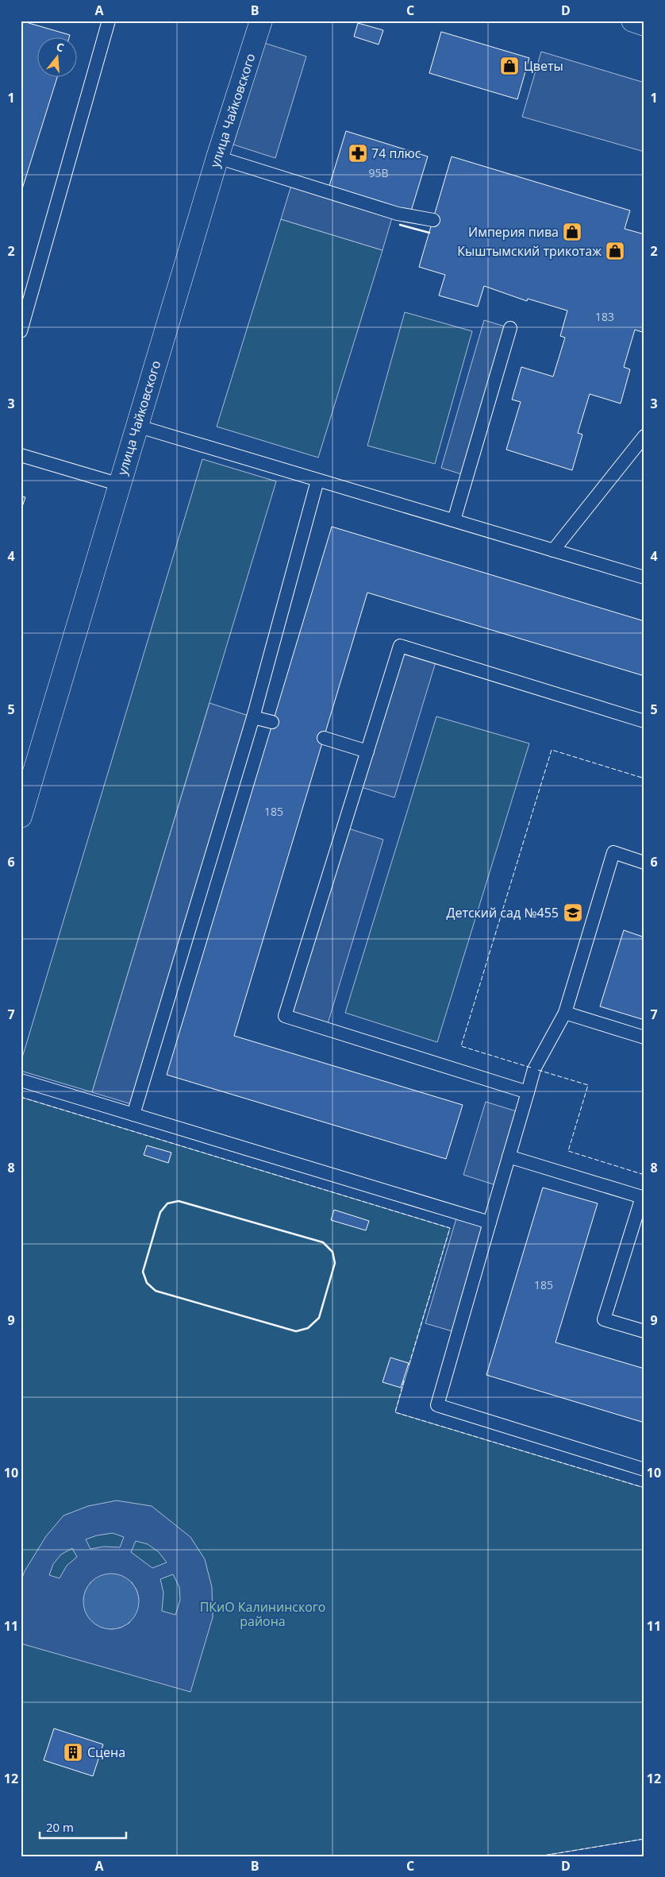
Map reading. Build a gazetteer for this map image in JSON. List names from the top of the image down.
{
  "streets": {
    "street": ["улица Чайковского"]
  },
  "parks": ["ПКиО Калининского района"],
  "places": {
    "shop": ["Цветы", "Империя пива", "Кыштымский трикотаж"],
    "pharmacy": ["74 плюс"],
    "school or university": ["Детский сад №455"],
    "building": ["Сцена"]
  },
  "house_numbers": [
    "95В",
    "183",
    "185",
    "185"
  ],
  "scale_bar": "20 m",
  "north": "top",
  "grid": {
    "columns": [
      "A",
      "B",
      "C",
      "D"
    ],
    "rows": [
      "1",
      "2",
      "3",
      "4",
      "5",
      "6",
      "7",
      "8",
      "9",
      "10",
      "11",
      "12"
    ]
  }
}
